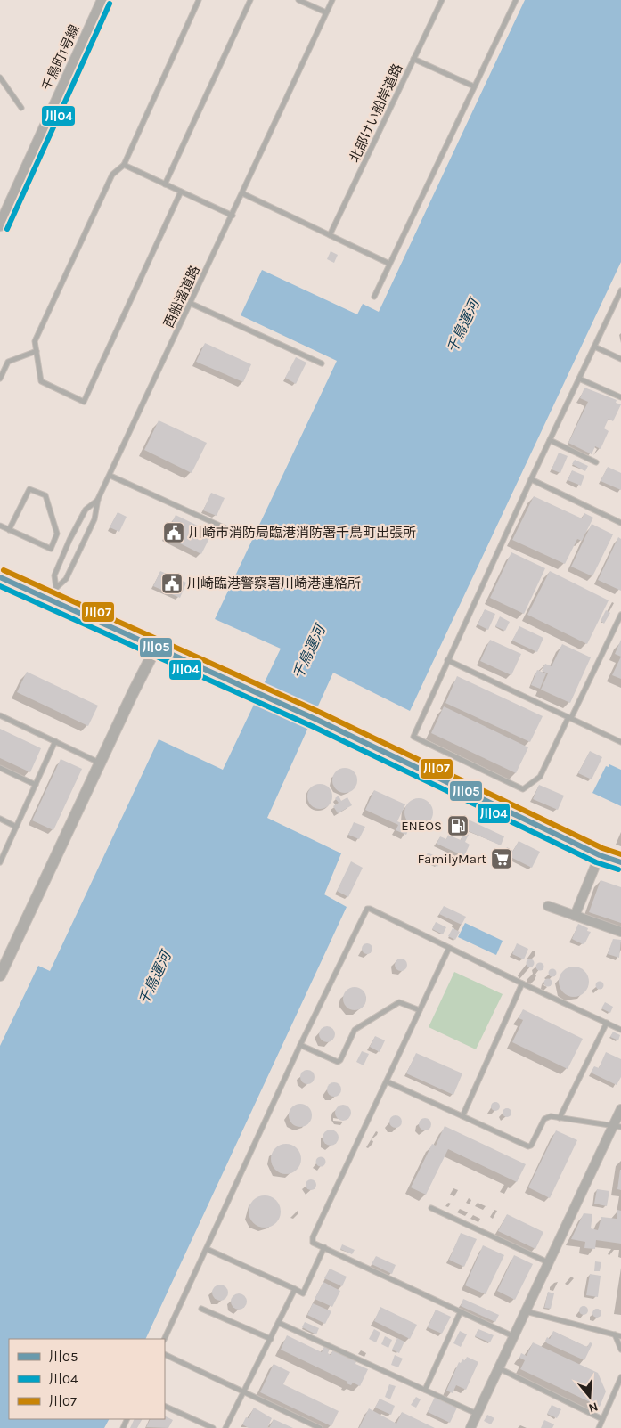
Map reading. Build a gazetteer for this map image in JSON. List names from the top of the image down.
{
  "streets": {
    "street": ["千鳥町1号線"],
    "lane": ["北部けい船岸道路", "西船溜道路"]
  },
  "water": ["千鳥運河"],
  "places": {
    "public building": ["川崎市消防局臨港消防署千鳥町出張所", "川崎臨港警察署川崎港連絡所"],
    "fuel station": ["ENEOS"],
    "supermarket": ["FamilyMart"]
  },
  "lines": ["transit line 川04", "transit line 川07", "transit line 川05"],
  "legend": ["川05", "川04", "川07"],
  "north": "bottom"
}
